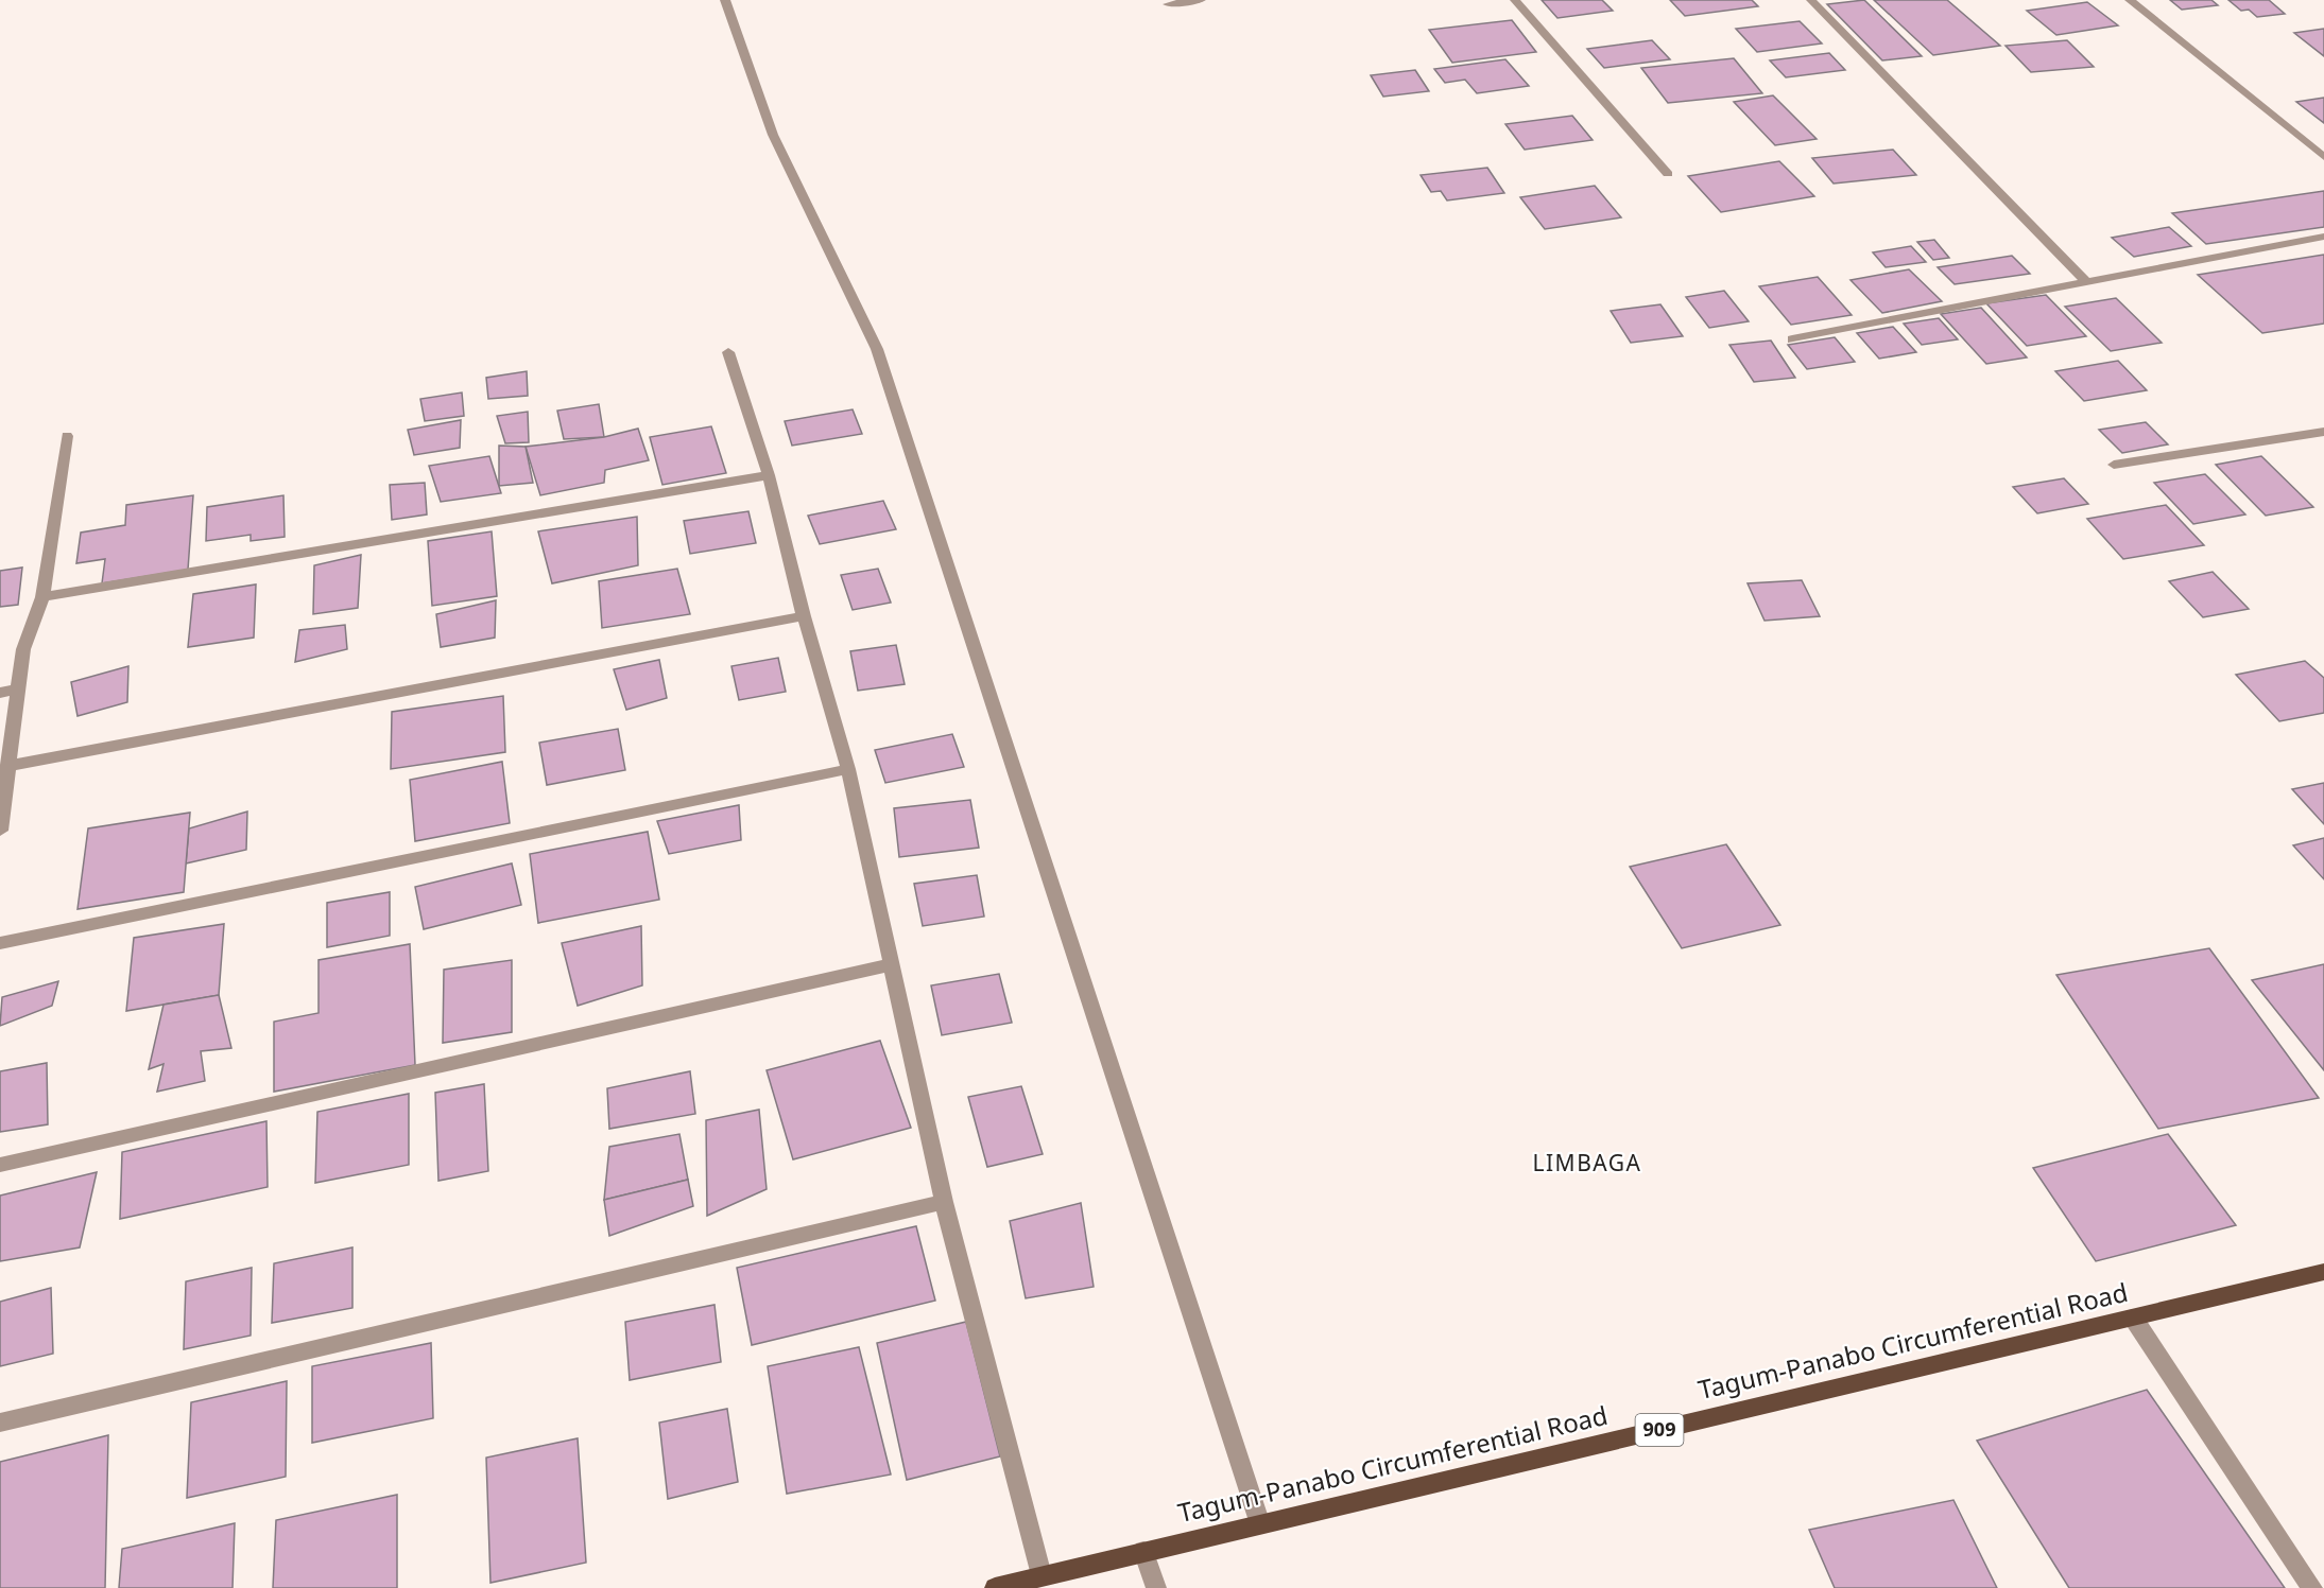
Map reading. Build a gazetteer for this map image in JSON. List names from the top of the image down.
{
  "streets": {
    "main road": ["Tagum-Panabo Circumferential Road", "909"]
  },
  "districts": ["LIMBAGA"]
}
